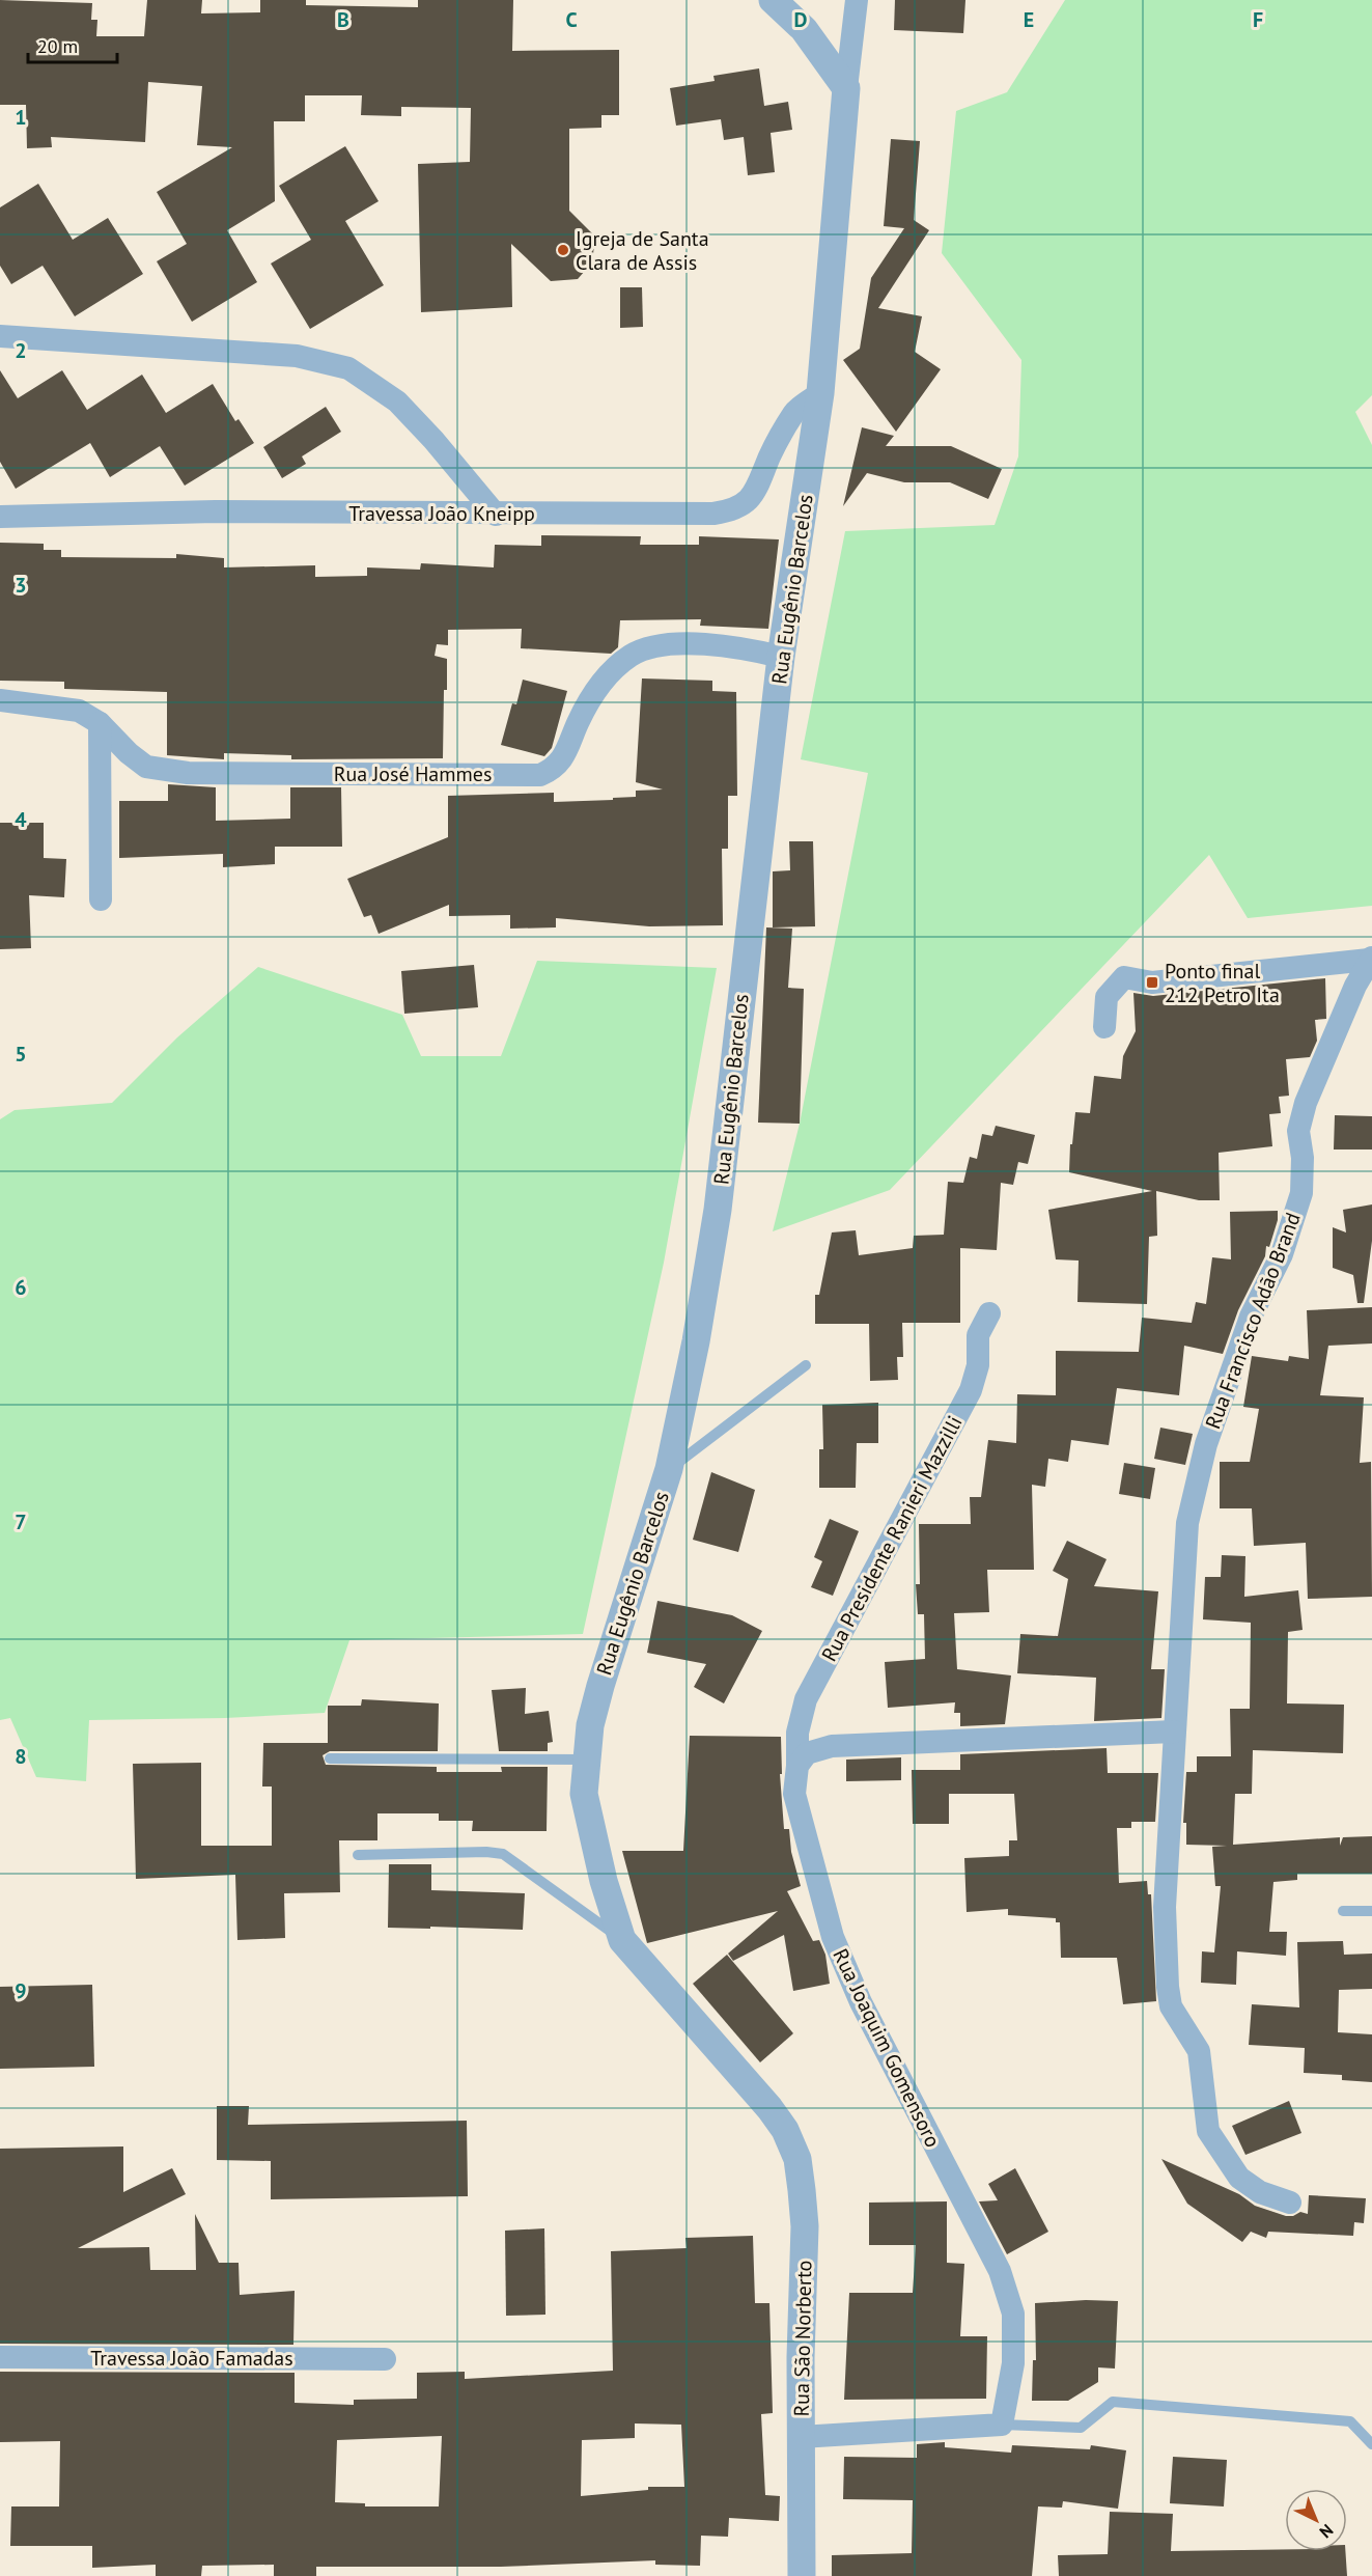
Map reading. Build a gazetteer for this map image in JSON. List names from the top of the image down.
{
  "streets": {
    "street": [
      "Travessa João Kneipp",
      "Rua Eugênio Barcelos",
      "Rua José Hammes",
      "Rua Francisco Adão Brand",
      "Rua Presidente Ranieri Mazzilli",
      "Rua Joaquim Gomensoro",
      "Rua São Norberto",
      "Travessa João Famadas"
    ]
  },
  "crossings": [
    ["Travessa João Kneipp", "Rua Eugênio Barcelos"],
    ["Rua Eugênio Barcelos", "Rua José Hammes"],
    ["Rua Eugênio Barcelos", "Rua São Norberto"],
    ["Rua Presidente Ranieri Mazzilli", "Rua Joaquim Gomensoro"]
  ],
  "places": {
    "other": ["Igreja de Santa Clara de Assis"],
    "transit": ["Ponto final 212 Petro Ita"]
  },
  "scale_bar": "20 m",
  "north": "bottom right",
  "grid": {
    "columns": [
      "B",
      "C",
      "D",
      "E",
      "F"
    ],
    "rows": [
      "1",
      "2",
      "3",
      "4",
      "5",
      "6",
      "7",
      "8",
      "9"
    ]
  }
}
